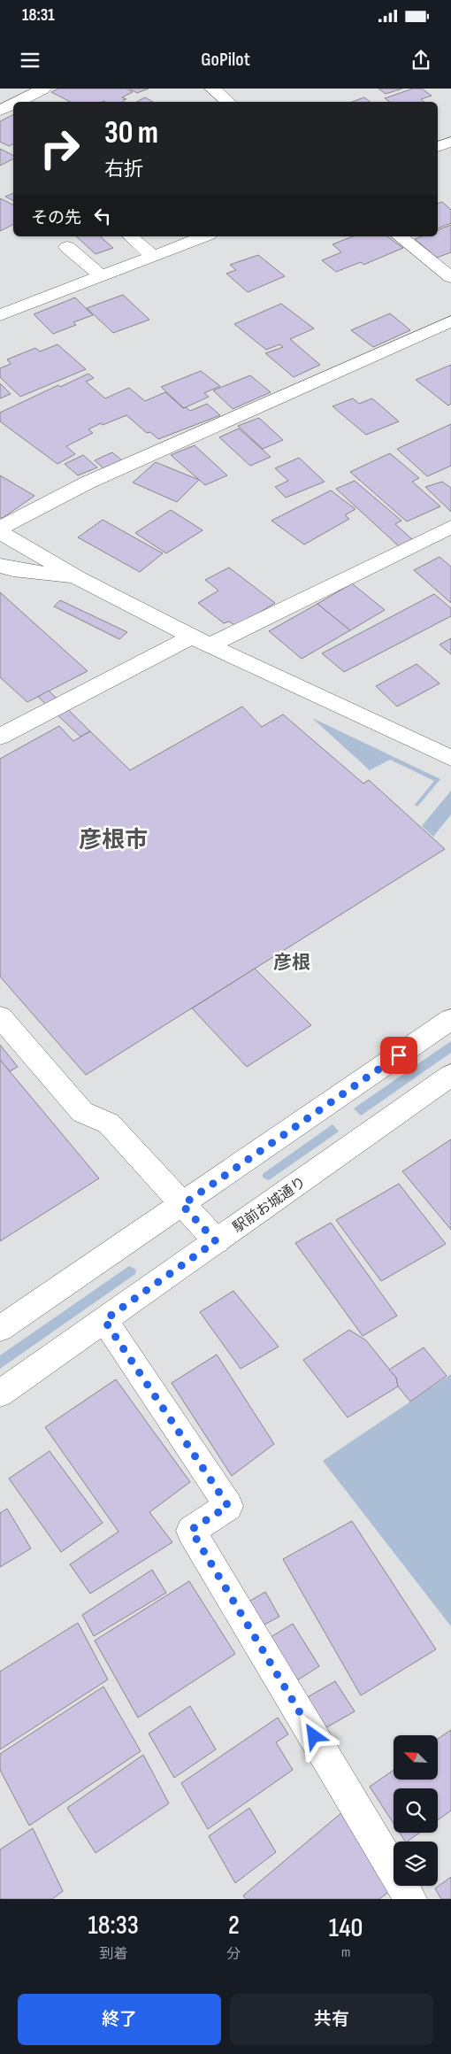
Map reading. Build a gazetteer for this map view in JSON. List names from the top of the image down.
{
  "streets": {
    "street": ["駅前お城通り"]
  },
  "districts": ["彦根市", "彦根"],
  "north": "top left",
  "page": {
    "status": "18:31",
    "header": "GoPilot",
    "turn": ["30 m", "右折"],
    "then": "その先",
    "eta": [
      "18:33",
      "到着",
      "2",
      "分",
      "140",
      "m"
    ],
    "buttons": ["終了", "共有"]
  }
}
